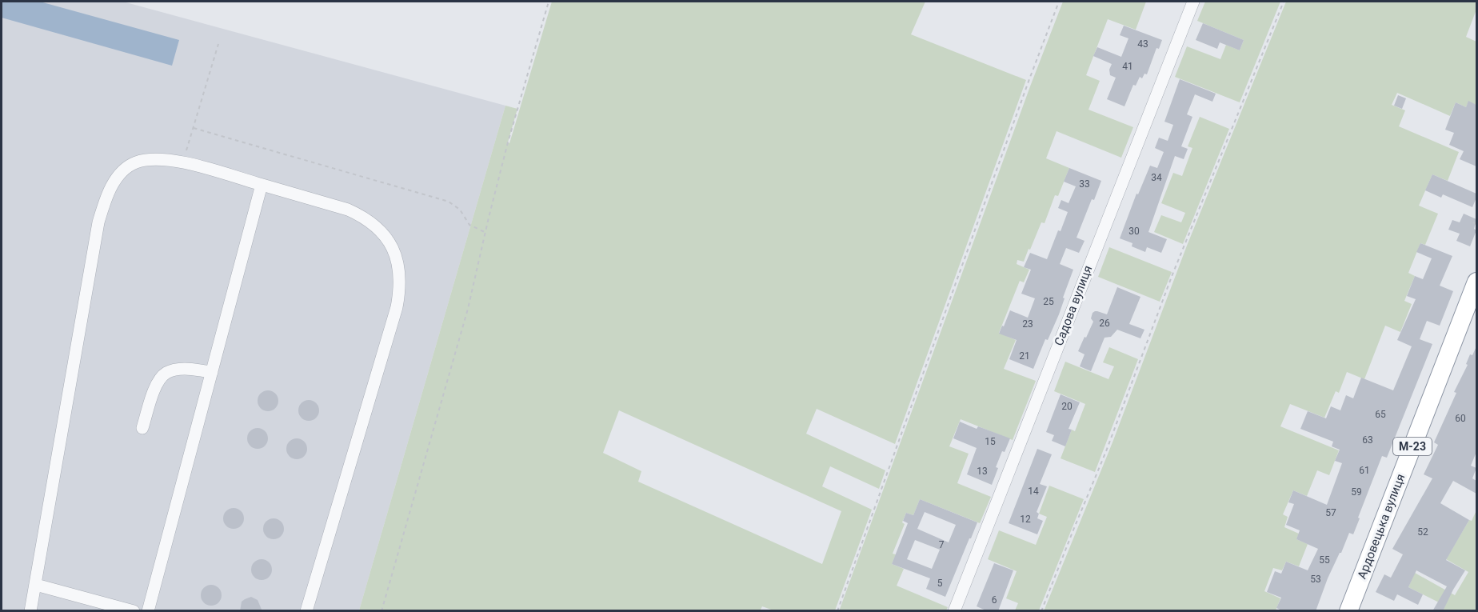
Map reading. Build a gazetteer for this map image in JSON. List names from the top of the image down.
{
  "streets": {
    "highway": ["М-23", "Ардовецька вулиця"],
    "street": ["Садова вулиця"]
  },
  "house_numbers": [
    "43",
    "41",
    "34",
    "33",
    "30",
    "25",
    "26",
    "23",
    "21",
    "20",
    "65",
    "60",
    "63",
    "15",
    "61",
    "13",
    "14",
    "59",
    "57",
    "12",
    "52",
    "7",
    "55",
    "53",
    "5",
    "6"
  ]
}
